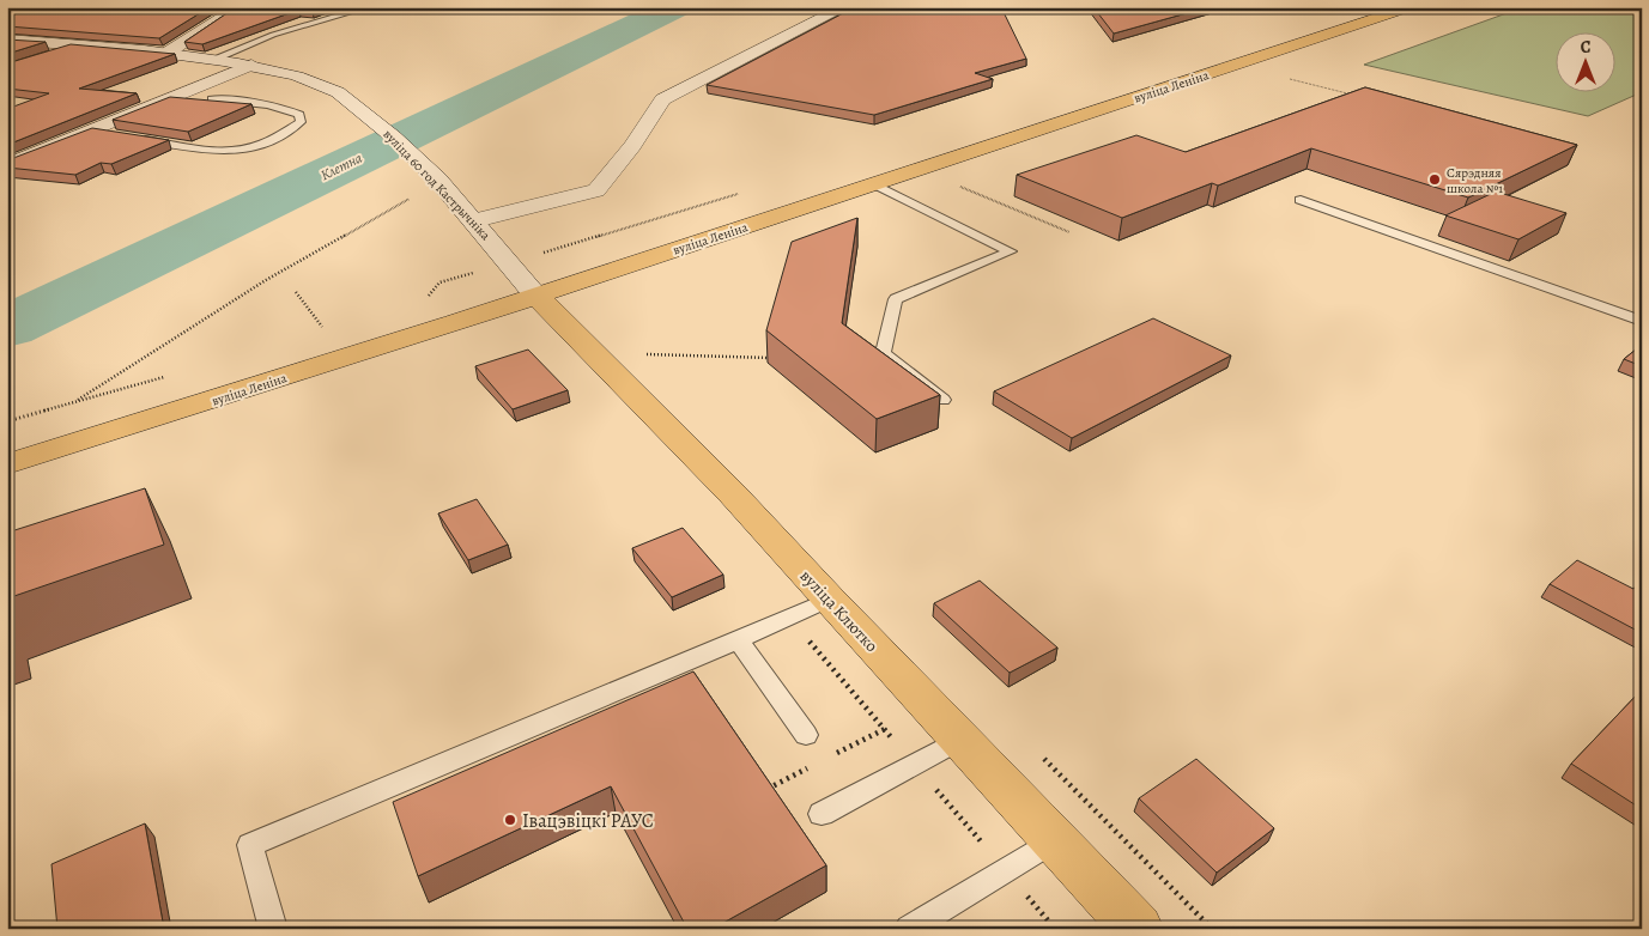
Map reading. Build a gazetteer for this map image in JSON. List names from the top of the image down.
{
  "streets": {
    "main road": ["вуліца Леніна", "вуліца Клютко"],
    "street": ["вуліца 60 год Кастрычніка"]
  },
  "crossings": [
    ["вуліца Леніна", "вуліца 60 год Кастрычніка"],
    ["вуліца Леніна", "вуліца Клютко"],
    ["вуліца 60 год Кастрычніка", "вуліца Клютко"]
  ],
  "water": ["Клетна"],
  "places": ["Сярэдняя школа №1", "Івацэвіцкі РАУС"],
  "north": "top"
}
